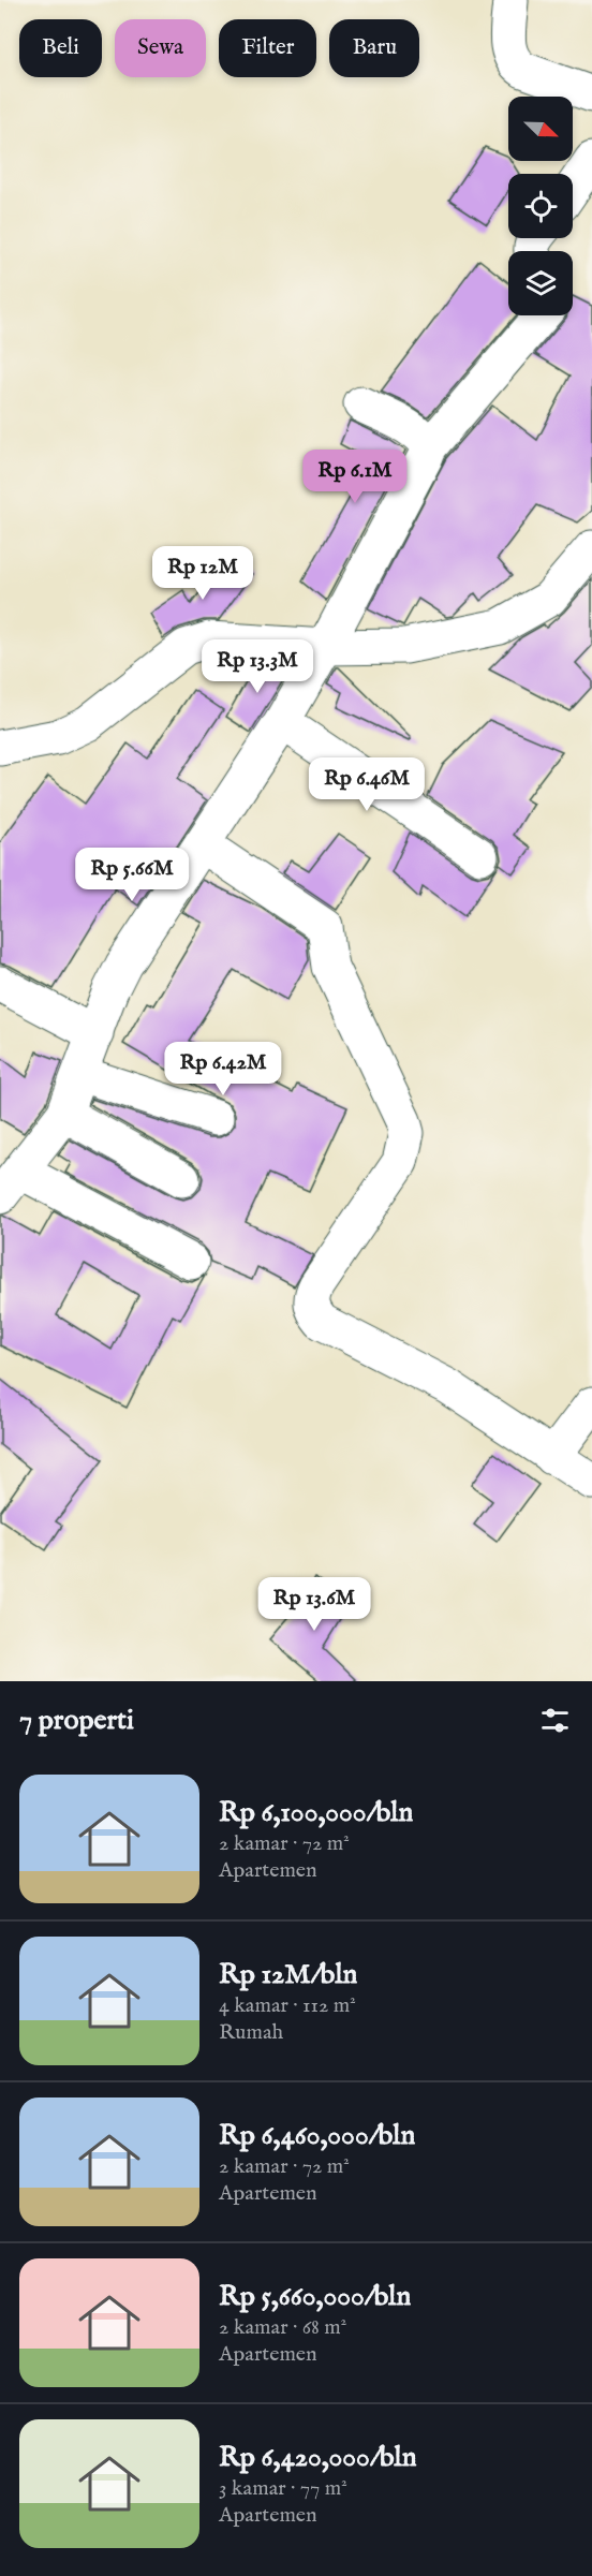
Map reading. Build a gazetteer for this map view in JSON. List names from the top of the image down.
{
  "north": "bottom right",
  "page": {
    "chip": [
      "Beli",
      "Sewa",
      "Filter",
      "Baru"
    ],
    "price": [
      "Rp 6.1M",
      "Rp 12M",
      "Rp 13.3M",
      "Rp 6.46M",
      "Rp 5.66M",
      "Rp 6.42M",
      "Rp 13.6M"
    ],
    "heading": "7 properti",
    "list": [
      {
        "name": "Rp 6,100,000/bln",
        "note": "2 kamar · 72 m² · Apartemen"
      },
      {
        "name": "Rp 12M/bln",
        "note": "4 kamar · 112 m² · Rumah"
      },
      {
        "name": "Rp 6,460,000/bln",
        "note": "2 kamar · 72 m² · Apartemen"
      },
      {
        "name": "Rp 5,660,000/bln",
        "note": "2 kamar · 68 m² · Apartemen"
      },
      {
        "name": "Rp 6,420,000/bln",
        "note": "3 kamar · 77 m² · Apartemen"
      }
    ]
  }
}
